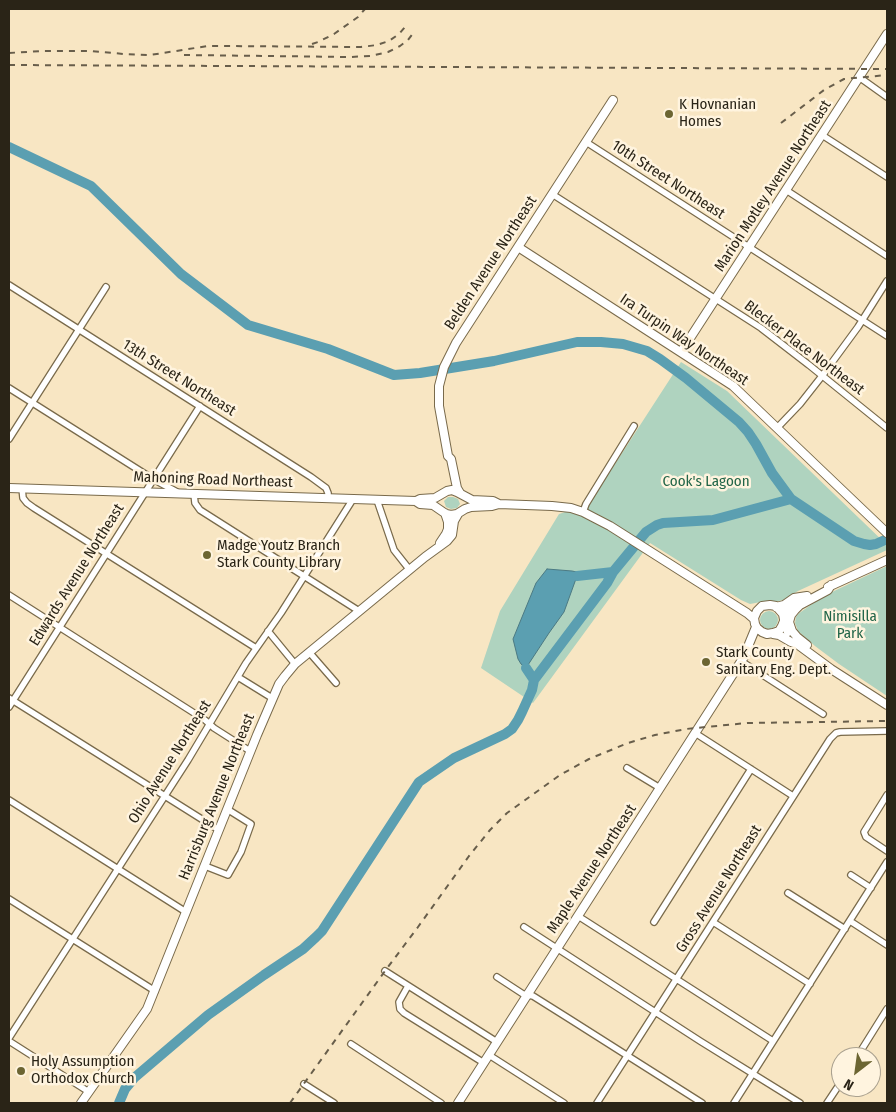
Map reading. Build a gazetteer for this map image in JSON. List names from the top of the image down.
{
  "streets": {
    "street": [
      "10th Street Northeast",
      "Marion Motley Avenue Northeast",
      "Belden Avenue Northeast",
      "Ira Turpin Way Northeast",
      "Blecker Place Northeast",
      "13th Street Northeast",
      "Mahoning Road Northeast",
      "Edwards Avenue Northeast",
      "Ohio Avenue Northeast",
      "Harrisburg Avenue Northeast",
      "Maple Avenue Northeast",
      "Gross Avenue Northeast"
    ]
  },
  "crossings": [
    ["10th Street Northeast", "Marion Motley Avenue Northeast"],
    ["10th Street Northeast", "Belden Avenue Northeast"],
    ["Marion Motley Avenue Northeast", "Ira Turpin Way Northeast"],
    ["Marion Motley Avenue Northeast", "Blecker Place Northeast"],
    ["Belden Avenue Northeast", "Ira Turpin Way Northeast"],
    ["Belden Avenue Northeast", "Blecker Place Northeast"],
    ["Belden Avenue Northeast", "Mahoning Road Northeast"],
    ["Belden Avenue Northeast", "Harrisburg Avenue Northeast"],
    ["13th Street Northeast", "Mahoning Road Northeast"],
    ["13th Street Northeast", "Edwards Avenue Northeast"],
    ["Mahoning Road Northeast", "Edwards Avenue Northeast"],
    ["Mahoning Road Northeast", "Ohio Avenue Northeast"],
    ["Mahoning Road Northeast", "Harrisburg Avenue Northeast"]
  ],
  "parks": ["Cook's Lagoon", "Nimisilla Park"],
  "places": [
    "K Hovnanian Homes",
    "Madge Youtz Branch Stark County Library",
    "Stark County Sanitary Eng. Dept.",
    "Holy Assumption Orthodox Church"
  ],
  "north": "bottom left"
}
